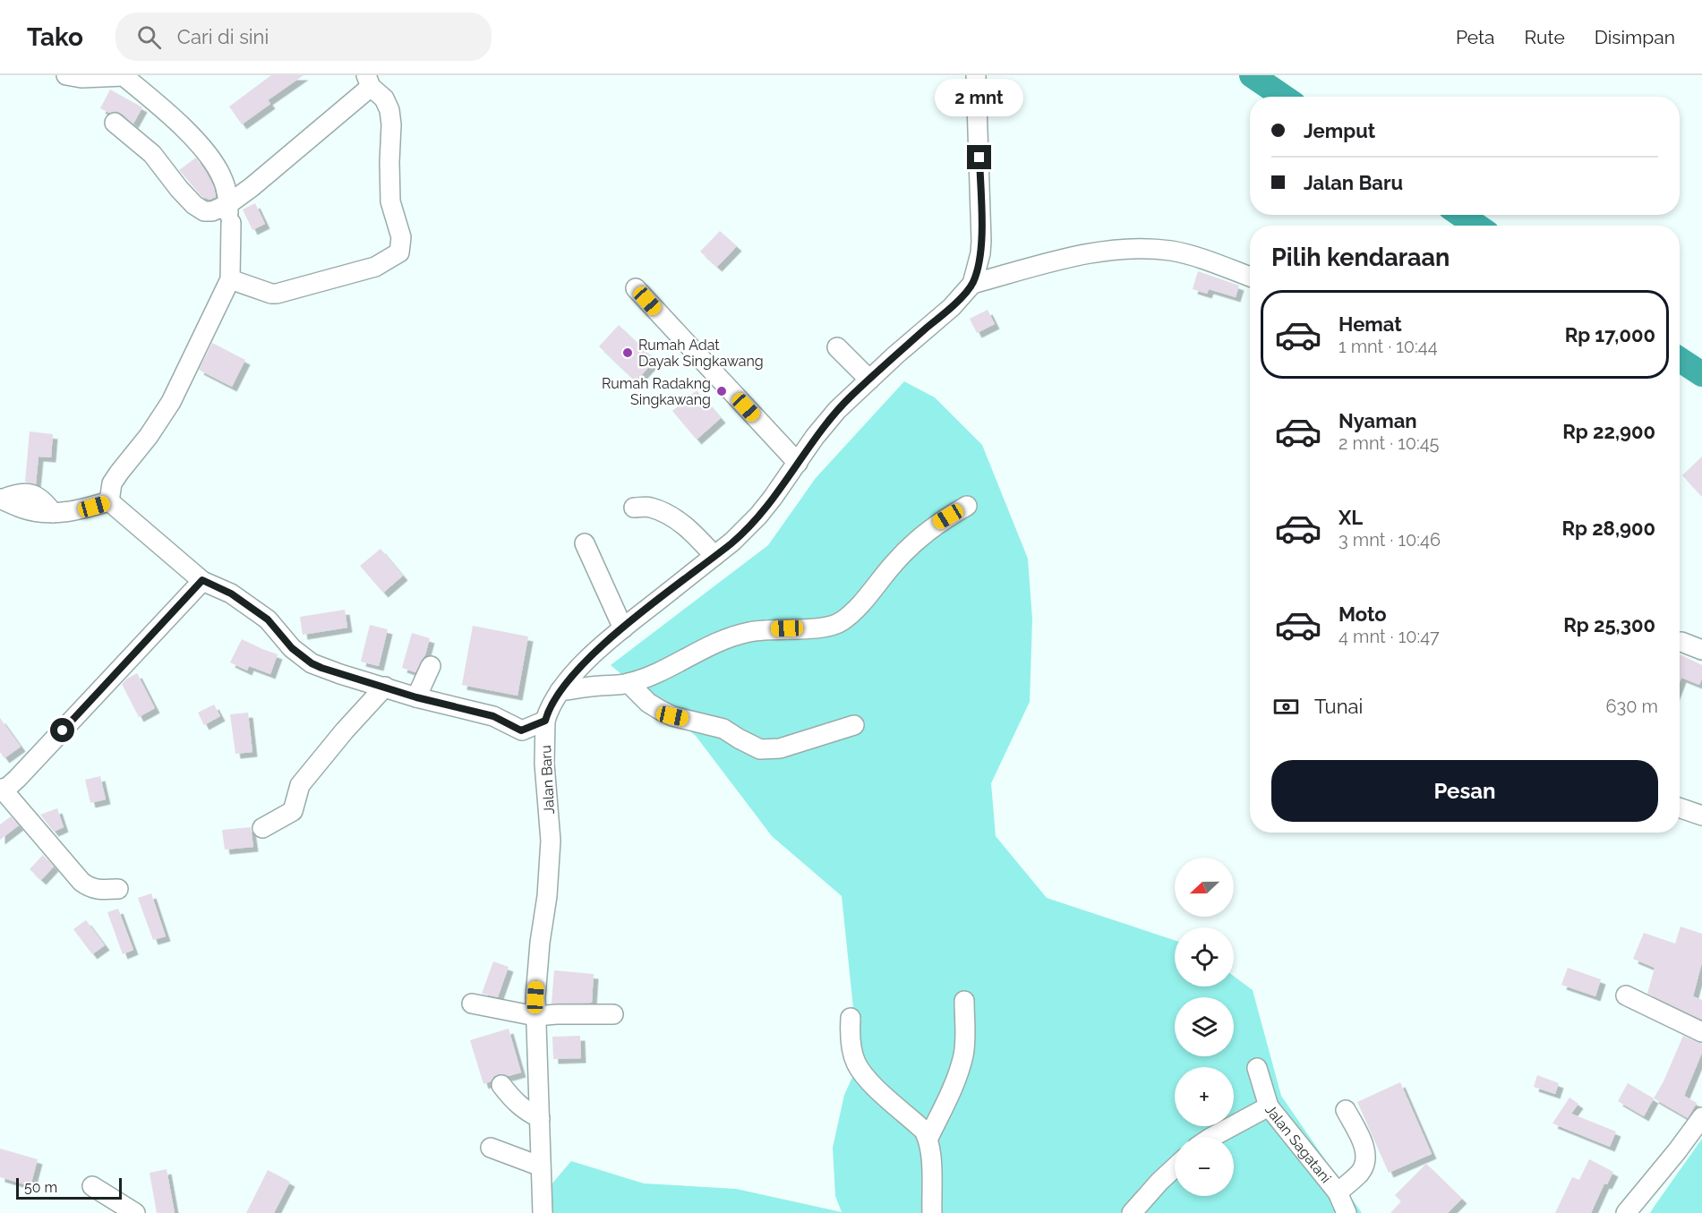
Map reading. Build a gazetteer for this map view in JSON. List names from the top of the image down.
{
  "streets": {
    "street": ["Jalan Baru", "Jalan Sagatani"]
  },
  "places": ["Rumah Adat Dayak Singkawang", "Rumah Radakng Singkawang"],
  "scale_bar": "50 m",
  "north": "left",
  "page": {
    "header": "Tako",
    "search": "Cari di sini",
    "nav": ["Peta", "Rute", "Disimpan"],
    "bubble": "2 mnt",
    "banner": ["Jemput", "Jalan Baru"],
    "heading": "Pilih kendaraan",
    "list": [
      {
        "name": "Hemat",
        "note": "1 mnt · 10:44",
        "value": "Rp 17,000"
      },
      {
        "name": "Nyaman",
        "note": "2 mnt · 10:45",
        "value": "Rp 22,900"
      },
      {
        "name": "XL",
        "note": "3 mnt · 10:46",
        "value": "Rp 28,900"
      },
      {
        "name": "Moto",
        "note": "4 mnt · 10:47",
        "value": "Rp 25,300"
      }
    ],
    "pay": ["Tunai", "630 m"],
    "buttons": "Pesan",
    "map_buttons": ["+", "−"],
    "scale": "50 m"
  }
}
